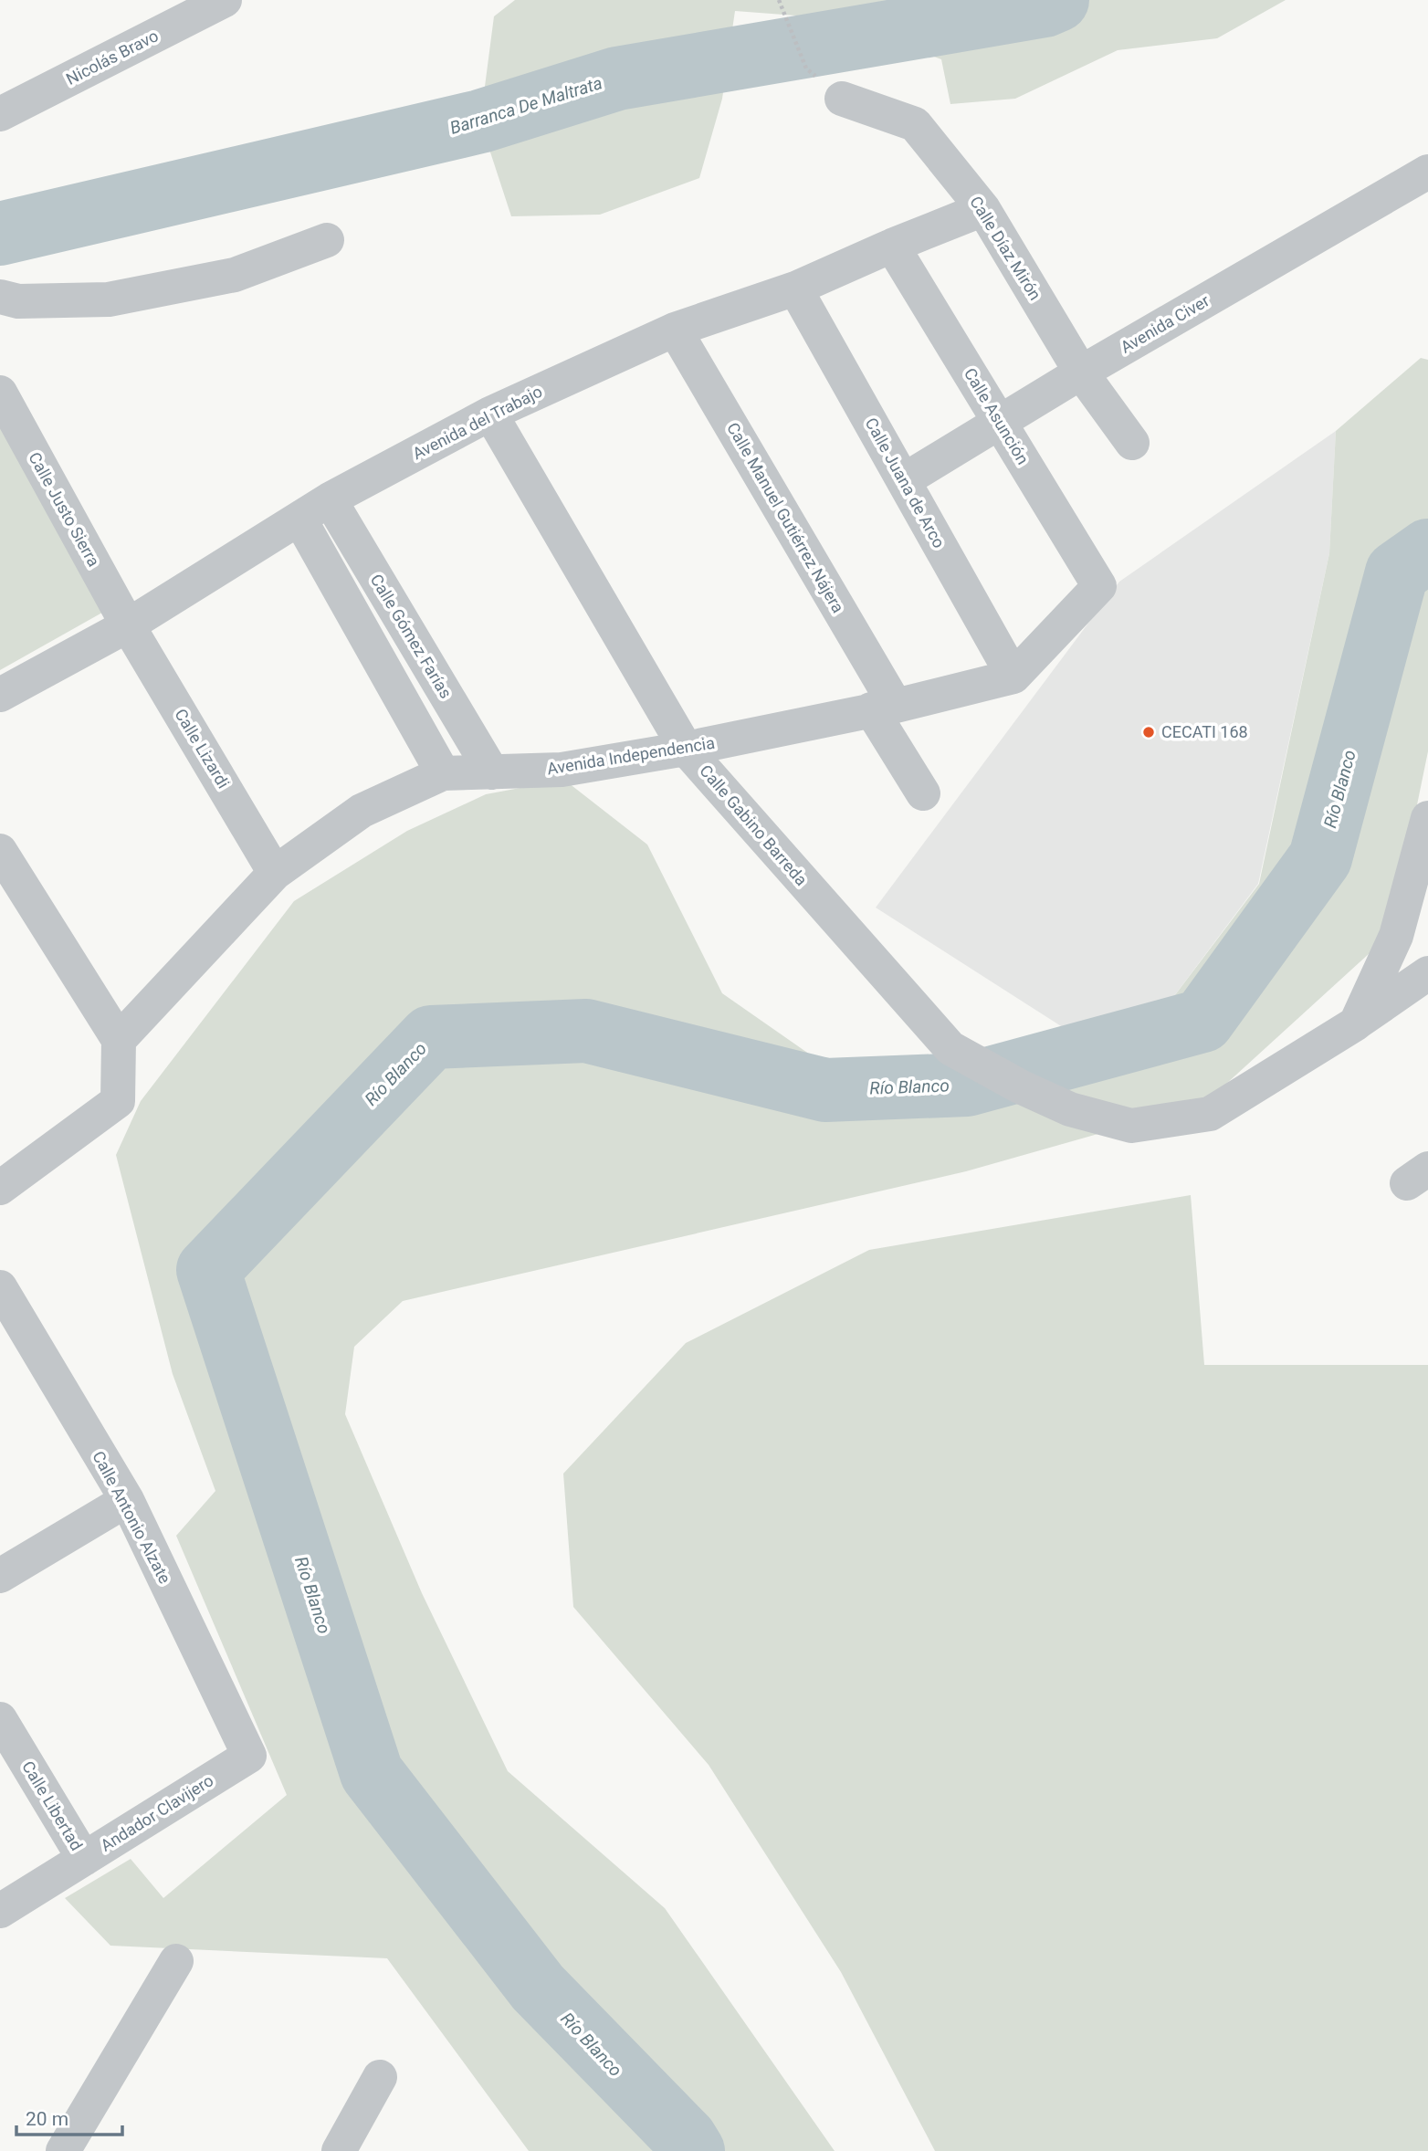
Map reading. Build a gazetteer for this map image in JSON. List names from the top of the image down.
{
  "streets": {
    "street": [
      "Nicolás Bravo",
      "Calle Díaz Mirón",
      "Avenida Civer",
      "Calle Asunción",
      "Avenida del Trabajo",
      "Calle Juana de Arco",
      "Calle Justo Sierra",
      "Calle Manuel Gutiérrez Nájera",
      "Calle Gómez Farías",
      "Calle Lizardi",
      "Avenida Independencia",
      "Calle Gabino Barreda",
      "Calle Antonio Alzate",
      "Calle Libertad",
      "Andador Clavijero"
    ]
  },
  "crossings": [
    ["Calle Díaz Mirón", "Avenida Civer"],
    ["Calle Díaz Mirón", "Avenida del Trabajo"],
    ["Avenida Civer", "Calle Asunción"],
    ["Avenida Civer", "Calle Juana de Arco"],
    ["Calle Asunción", "Avenida del Trabajo"],
    ["Calle Asunción", "Calle Juana de Arco"],
    ["Calle Asunción", "Avenida Independencia"],
    ["Avenida del Trabajo", "Calle Juana de Arco"],
    ["Avenida del Trabajo", "Calle Justo Sierra"],
    ["Avenida del Trabajo", "Calle Manuel Gutiérrez Nájera"],
    ["Avenida del Trabajo", "Calle Gómez Farías"],
    ["Avenida del Trabajo", "Calle Lizardi"],
    ["Avenida del Trabajo", "Calle Gabino Barreda"],
    ["Calle Juana de Arco", "Avenida Independencia"],
    ["Calle Justo Sierra", "Calle Lizardi"],
    ["Calle Manuel Gutiérrez Nájera", "Avenida Independencia"],
    ["Calle Gómez Farías", "Avenida Independencia"],
    ["Calle Lizardi", "Avenida Independencia"],
    ["Avenida Independencia", "Calle Gabino Barreda"],
    ["Calle Antonio Alzate", "Andador Clavijero"],
    ["Calle Libertad", "Andador Clavijero"]
  ],
  "water": ["Barranca De Maltrata", "Río Blanco"],
  "places": ["CECATI 168"],
  "scale_bar": "20 m"
}
